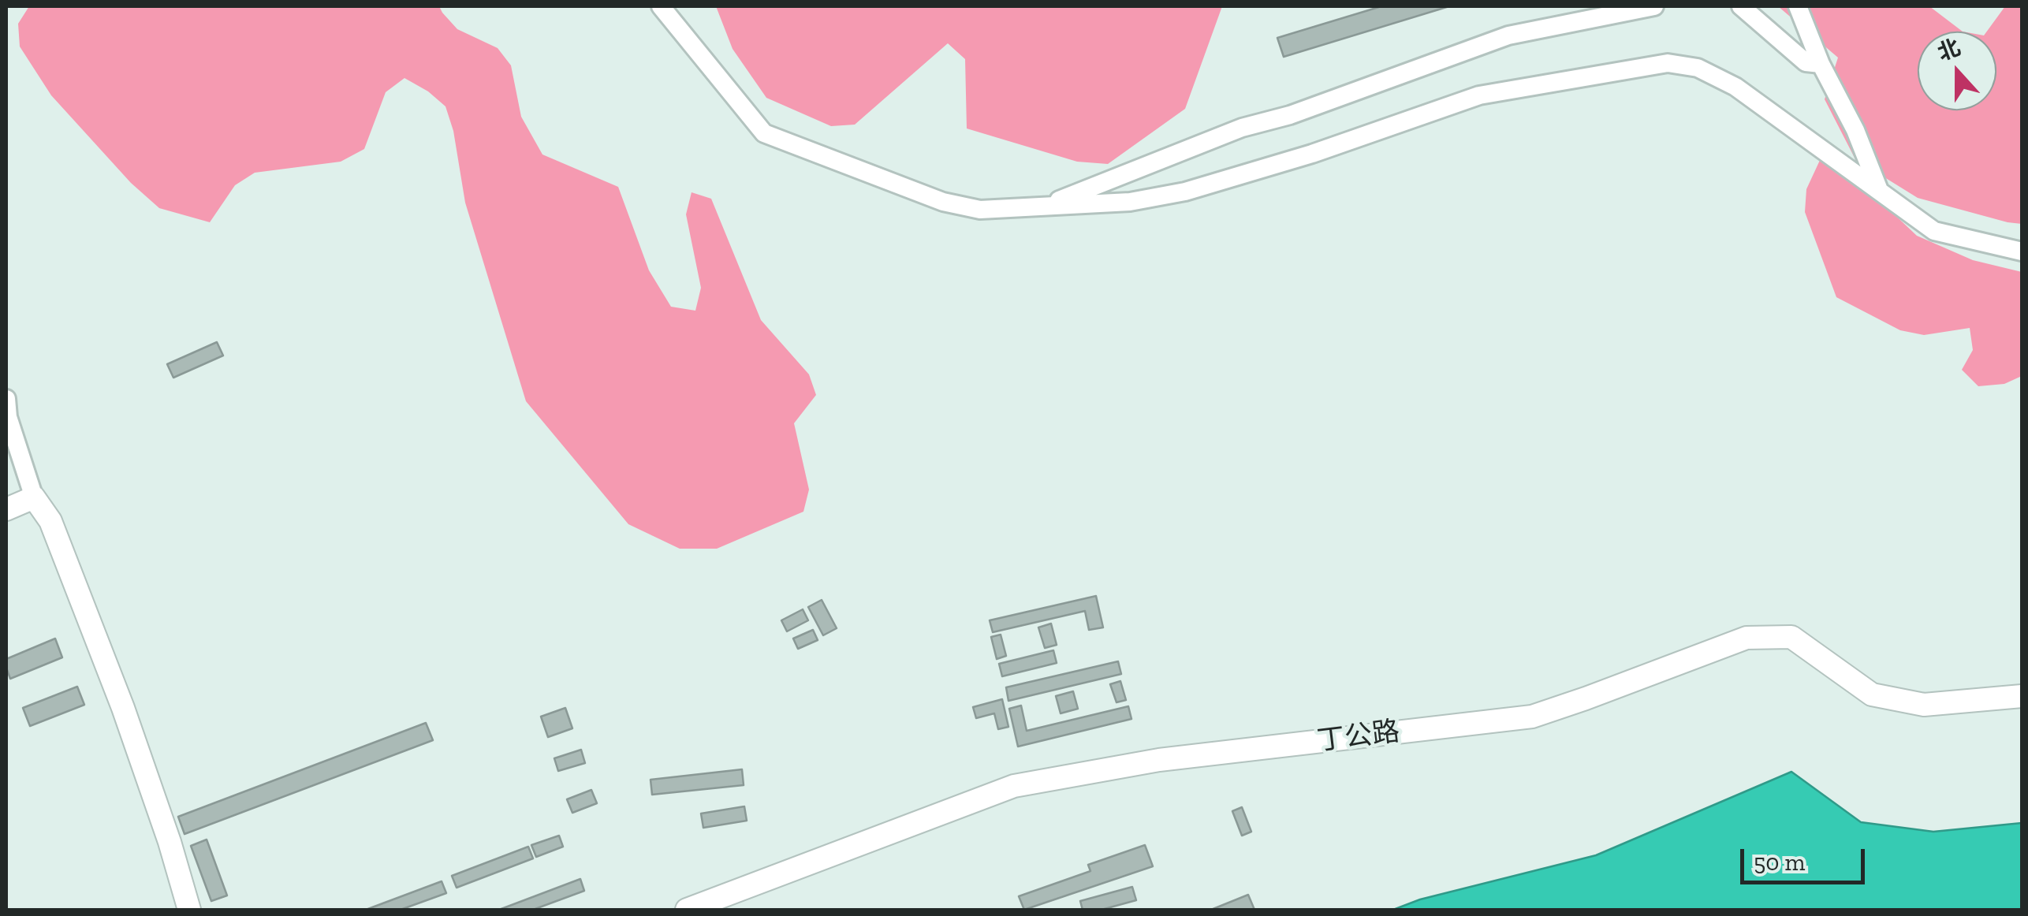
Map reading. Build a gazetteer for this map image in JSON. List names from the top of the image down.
{
  "streets": {
    "street": ["丁公路"]
  },
  "scale_bar": "50 m",
  "north": "top"
}
